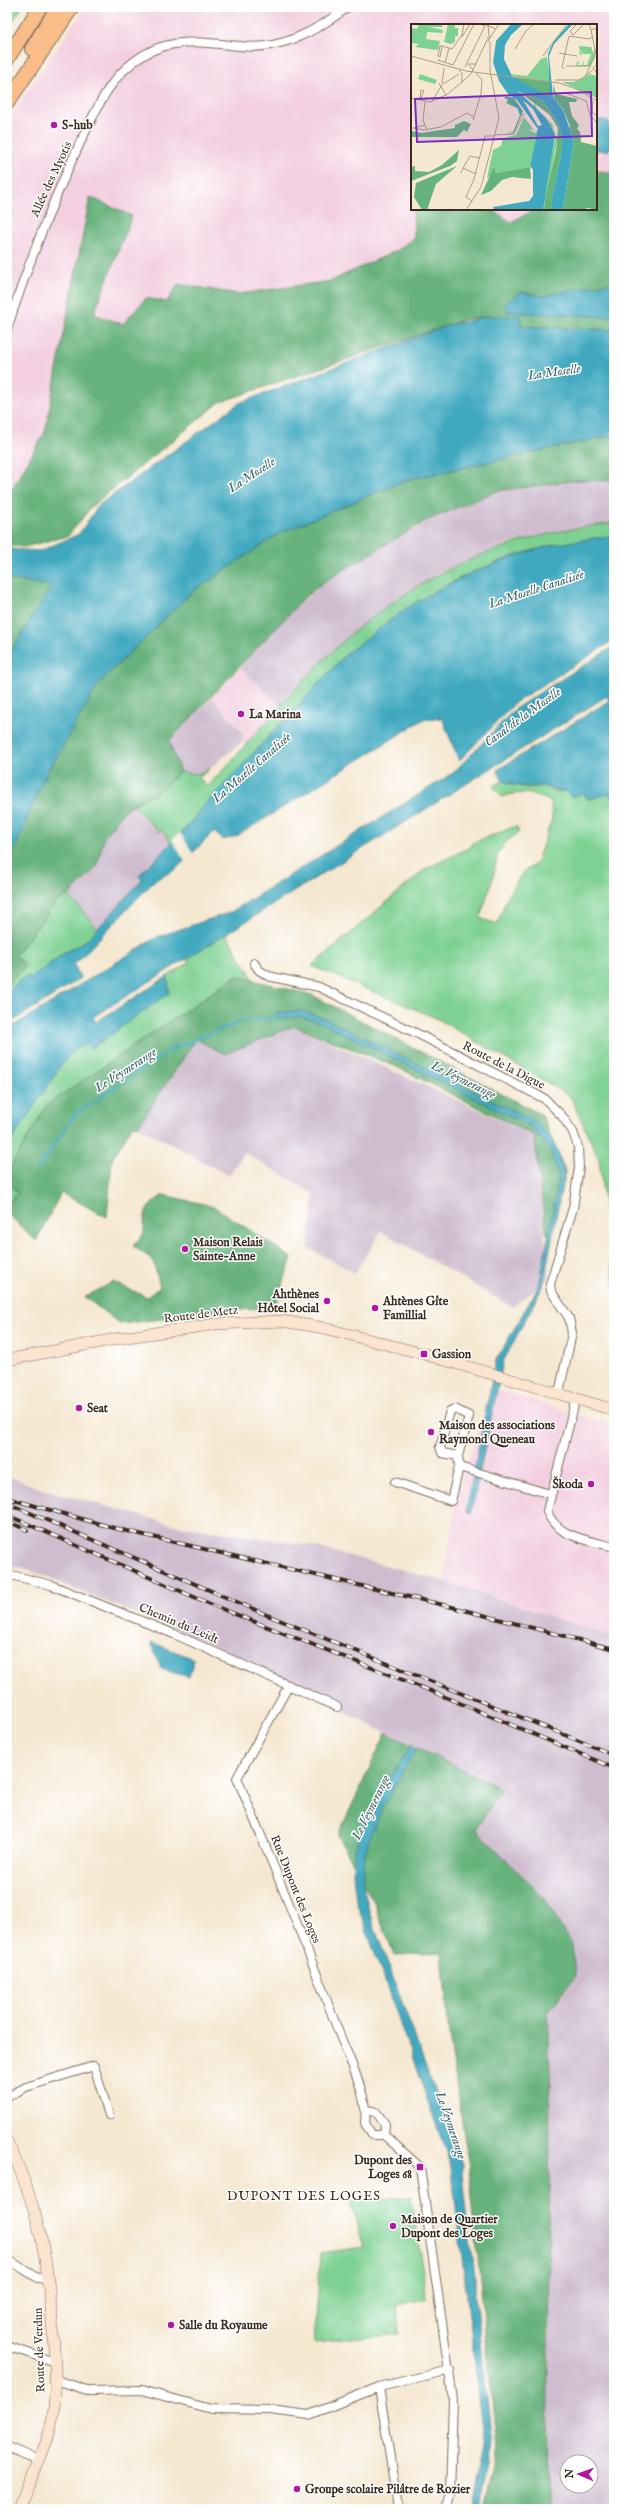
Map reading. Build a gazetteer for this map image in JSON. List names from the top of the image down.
{
  "streets": {
    "main road": ["Route de Metz", "Route de Verdun"],
    "street": [
      "Allée des Myotis",
      "Route de la Digue",
      "Chemin du Leidt",
      "Rue Dupont des Loges"
    ]
  },
  "crossings": [
    ["Route de la Digue", "Route de Metz"],
    ["Chemin du Leidt", "Rue Dupont des Loges"]
  ],
  "districts": ["DUPONT DES LOGES"],
  "water": [
    "La Moselle",
    "La Moselle Canalisée",
    "Canal de la Moselle",
    "Le Veymerange"
  ],
  "places": {
    "other": [
      "S-hub",
      "La Marina",
      "Maison Relais Sainte-Anne",
      "Ahthènes Hôtel Social",
      "Ahtènes Gîte Famillial",
      "Seat",
      "Maison des associations Raymond Queneau",
      "Škoda",
      "Maison de Quartier Dupont des Loges",
      "Salle du Royaume",
      "Groupe scolaire Pilâtre de Rozier"
    ],
    "transit": ["Gassion", "Dupont des Loges 68"]
  },
  "north": "left"
}
